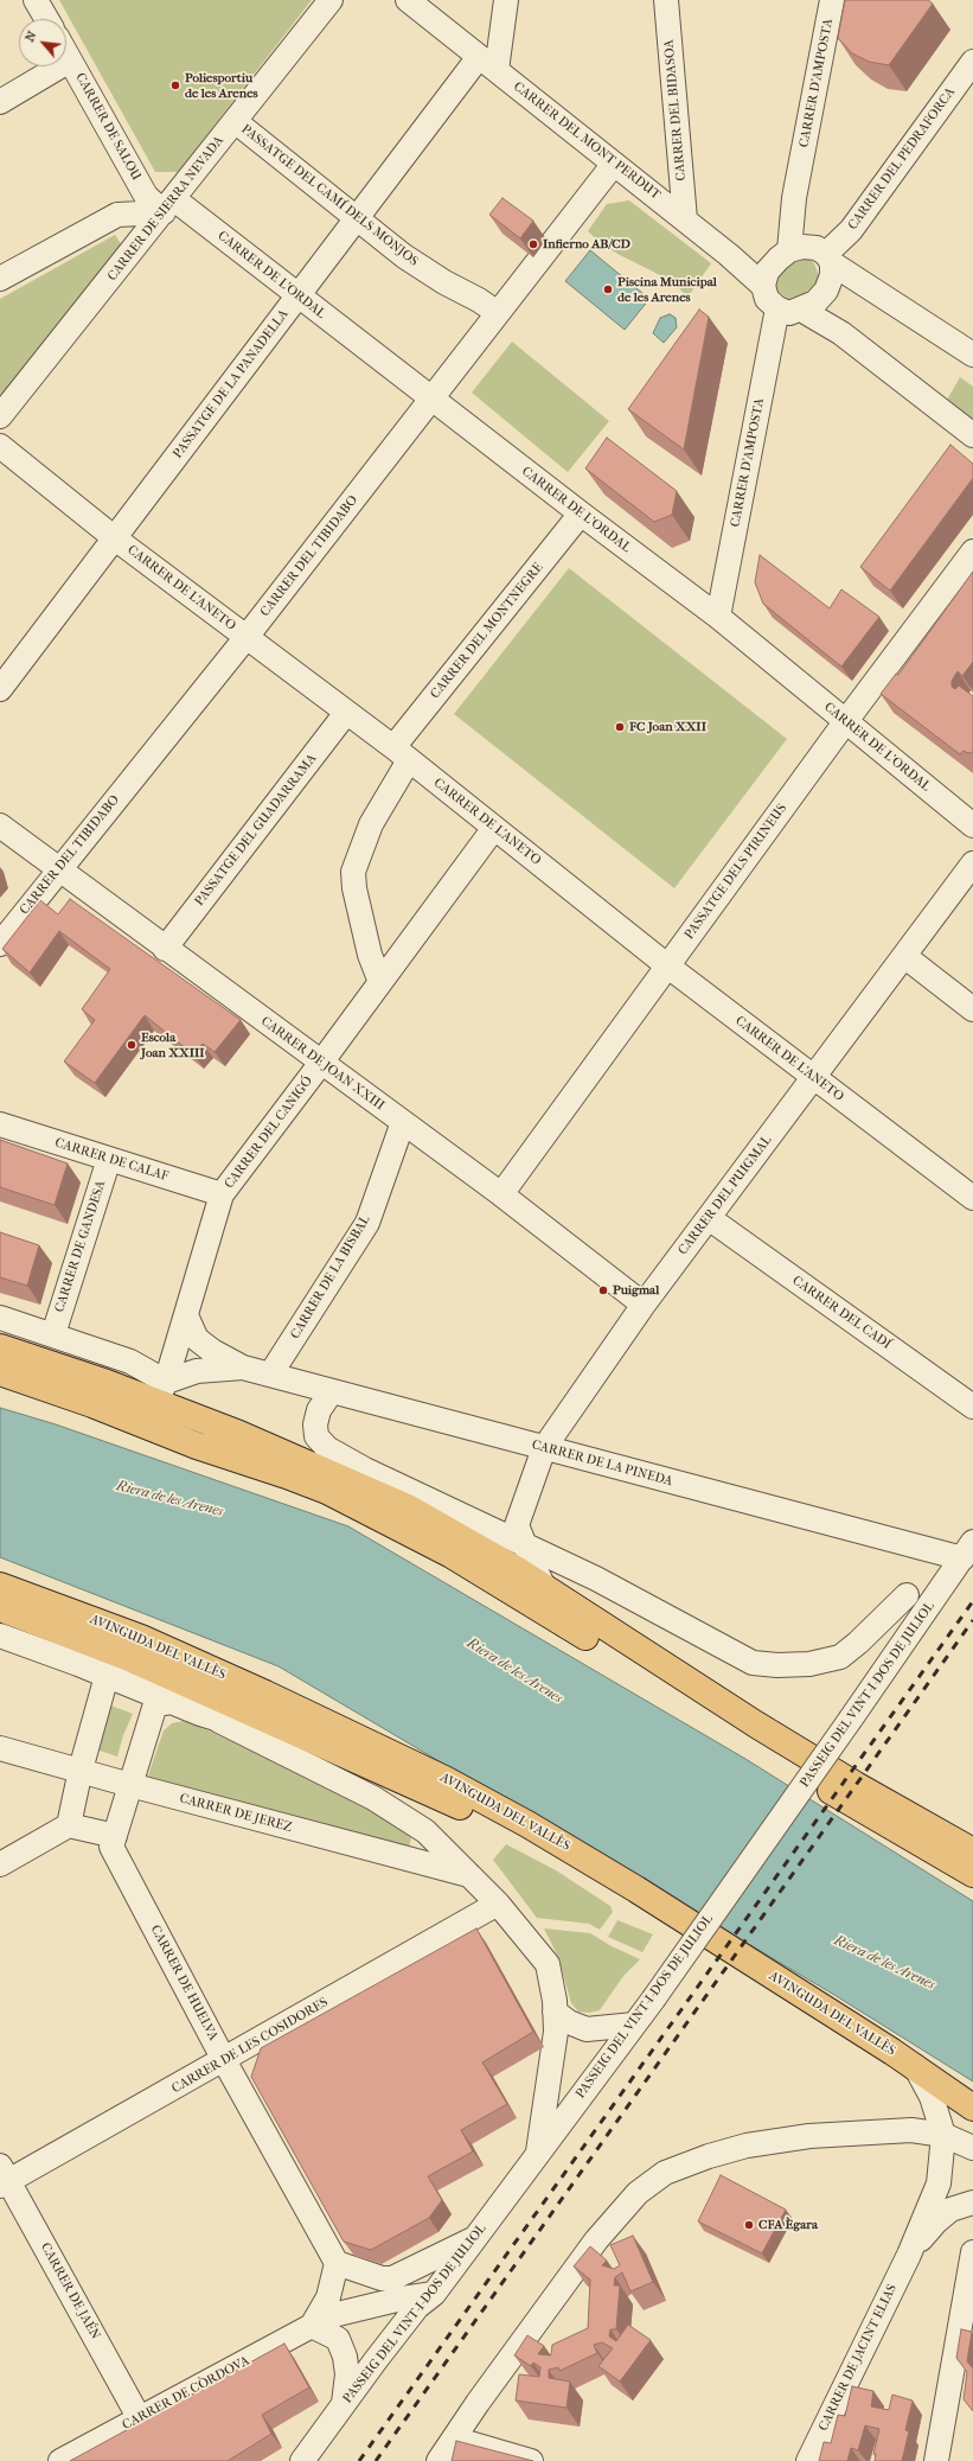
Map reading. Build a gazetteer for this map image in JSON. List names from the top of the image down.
{
  "streets": {
    "main road": ["AVINGUDA DEL VALLÈS"],
    "street": [
      "CARRER D'AMPOSTA",
      "CARRER DEL BIDASOA",
      "CARRER DE SALOU",
      "CARRER DEL MONT PERDUT",
      "CARRER DEL PEDRAFORCA",
      "PASSATGE DEL CAMÍ DELS MONJOS",
      "CARRER DE SIERRA NEVADA",
      "CARRER DE L'ORDAL",
      "PASSATGE DE LA PANADELLA",
      "CARRER DEL TIBIDABO",
      "CARRER DE L'ANETO",
      "CARRER DEL MONTNEGRE",
      "PASSATGE DEL GUADARRAMA",
      "PASSATGE DELS PIRINEUS",
      "CARRER DE JOAN XXIII",
      "CARRER DEL CANIGÓ",
      "CARRER DE CALAF",
      "CARRER DEL PUIGMAL",
      "CARRER DE GANDESA",
      "CARRER DE LA BISBAL",
      "CARRER DEL CADÍ",
      "CARRER DE LA PINEDA",
      "PASSEIG DEL VINT-I-DOS DE JULIOL",
      "CARRER DE JEREZ",
      "CARRER DE HUELVA",
      "CARRER DE LES COSIDORES",
      "CARRER DE JAÉN",
      "CARRER DE JACINT ELIAS",
      "CARRER DE CÒRDOVA"
    ]
  },
  "crossings": [
    ["CARRER D'AMPOSTA", "CARRER DEL MONT PERDUT"],
    ["CARRER D'AMPOSTA", "CARRER DEL PEDRAFORCA"],
    ["CARRER D'AMPOSTA", "CARRER DE L'ORDAL"],
    ["CARRER DEL BIDASOA", "CARRER DEL MONT PERDUT"],
    ["CARRER DE SALOU", "CARRER DE SIERRA NEVADA"],
    ["CARRER DE SALOU", "CARRER DE L'ORDAL"],
    ["CARRER DEL MONT PERDUT", "CARRER DEL PEDRAFORCA"],
    ["CARRER DEL MONT PERDUT", "PASSATGE DE LA PANADELLA"],
    ["CARRER DEL MONT PERDUT", "CARRER DEL TIBIDABO"],
    ["PASSATGE DEL CAMÍ DELS MONJOS", "CARRER DE SIERRA NEVADA"],
    ["PASSATGE DEL CAMÍ DELS MONJOS", "PASSATGE DE LA PANADELLA"],
    ["PASSATGE DEL CAMÍ DELS MONJOS", "CARRER DEL TIBIDABO"],
    ["CARRER DE SIERRA NEVADA", "CARRER DE L'ORDAL"],
    ["CARRER DE L'ORDAL", "PASSATGE DE LA PANADELLA"],
    ["CARRER DE L'ORDAL", "CARRER DEL TIBIDABO"],
    ["CARRER DE L'ORDAL", "CARRER DEL MONTNEGRE"],
    ["CARRER DE L'ORDAL", "PASSATGE DELS PIRINEUS"],
    ["PASSATGE DE LA PANADELLA", "CARRER DE L'ANETO"],
    ["CARRER DEL TIBIDABO", "CARRER DE L'ANETO"],
    ["CARRER DEL TIBIDABO", "CARRER DE JOAN XXIII"],
    ["CARRER DE L'ANETO", "CARRER DEL MONTNEGRE"],
    ["CARRER DE L'ANETO", "PASSATGE DEL GUADARRAMA"],
    ["CARRER DE L'ANETO", "PASSATGE DELS PIRINEUS"],
    ["CARRER DE L'ANETO", "CARRER DEL CANIGÓ"],
    ["CARRER DE L'ANETO", "CARRER DEL PUIGMAL"],
    ["CARRER DEL MONTNEGRE", "CARRER DEL CANIGÓ"],
    ["PASSATGE DEL GUADARRAMA", "CARRER DE JOAN XXIII"],
    ["PASSATGE DELS PIRINEUS", "CARRER DE JOAN XXIII"],
    ["CARRER DE JOAN XXIII", "CARRER DEL CANIGÓ"],
    ["CARRER DE JOAN XXIII", "CARRER DEL PUIGMAL"],
    ["CARRER DE JOAN XXIII", "CARRER DE LA BISBAL"],
    ["CARRER DEL CANIGÓ", "CARRER DE CALAF"],
    ["CARRER DEL CANIGÓ", "CARRER DE LA PINEDA"],
    ["CARRER DE CALAF", "CARRER DE GANDESA"],
    ["CARRER DEL PUIGMAL", "CARRER DEL CADÍ"],
    ["CARRER DEL PUIGMAL", "CARRER DE LA PINEDA"],
    ["CARRER DE LA BISBAL", "CARRER DE LA PINEDA"],
    ["CARRER DE LA PINEDA", "PASSEIG DEL VINT-I-DOS DE JULIOL"],
    ["AVINGUDA DEL VALLÈS", "PASSEIG DEL VINT-I-DOS DE JULIOL"],
    ["AVINGUDA DEL VALLÈS", "CARRER DE JEREZ"],
    ["AVINGUDA DEL VALLÈS", "CARRER DE HUELVA"],
    ["AVINGUDA DEL VALLÈS", "CARRER DE LES COSIDORES"],
    ["AVINGUDA DEL VALLÈS", "CARRER DE JACINT ELIAS"],
    ["PASSEIG DEL VINT-I-DOS DE JULIOL", "CARRER DE CÒRDOVA"],
    ["CARRER DE JEREZ", "CARRER DE HUELVA"],
    ["CARRER DE HUELVA", "CARRER DE LES COSIDORES"],
    ["CARRER DE LES COSIDORES", "CARRER DE JAÉN"],
    ["CARRER DE JAÉN", "CARRER DE CÒRDOVA"]
  ],
  "water": ["Riera de les Arenes"],
  "places": [
    "Poliesportiu de les Arenes",
    "Infierno AB/CD",
    "Piscina Municipal de les Arenes",
    "FC Joan XXII",
    "Escola Joan XXIII",
    "Puigmal",
    "CFA Ègara"
  ],
  "north": "top left"
}
